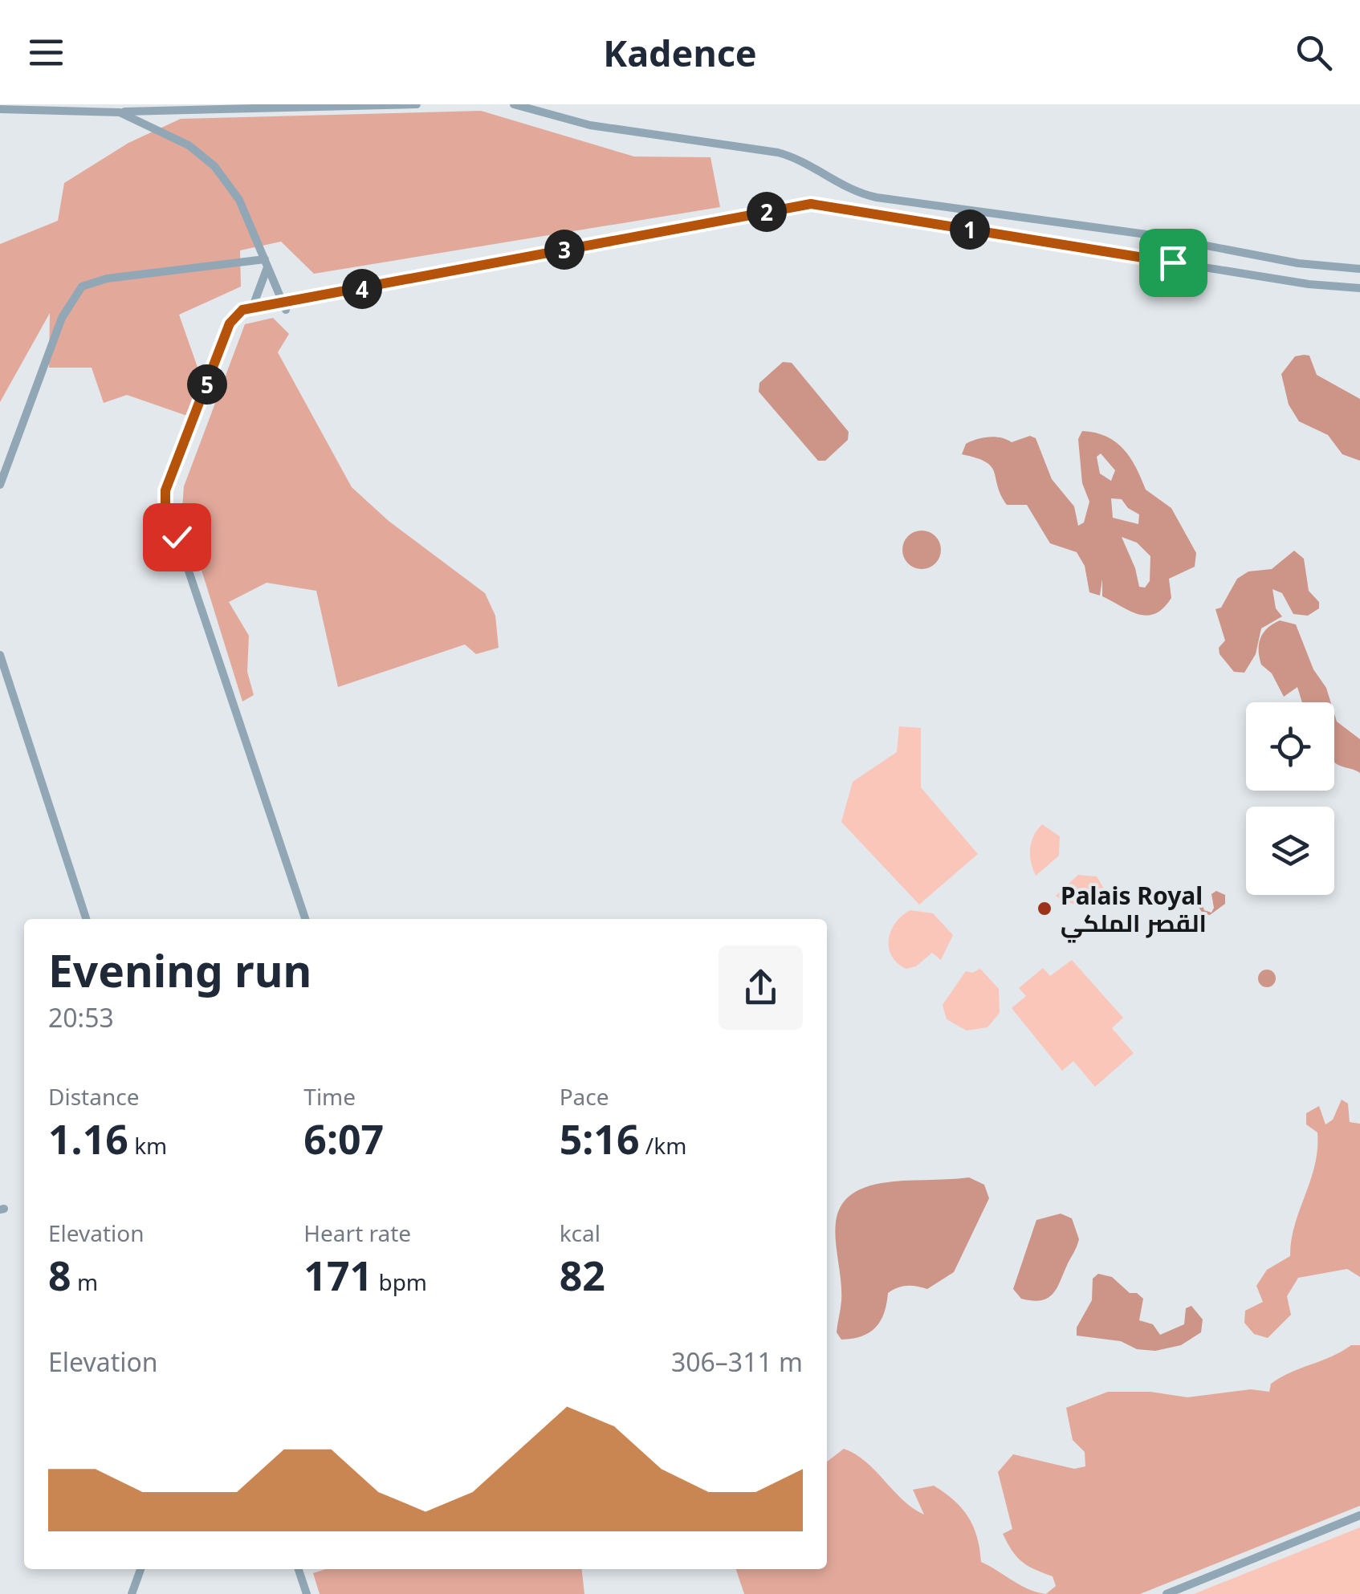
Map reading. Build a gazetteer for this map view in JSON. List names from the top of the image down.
{
  "places": ["Palais Royal القصر الملكي"],
  "page": {
    "header": "Kadence",
    "pins": [
      "2",
      "1",
      "3",
      "4",
      "5"
    ],
    "heading": ["Evening run", "20:53"],
    "stats": [
      ["Distance", "1.16 km"],
      ["Time", "6:07"],
      ["Pace", "5:16 /km"],
      ["Elevation", "8 m"],
      ["Heart rate", "171 bpm"],
      ["kcal", "82"]
    ],
    "chart": ["Elevation", "306–311 m"]
  }
}
